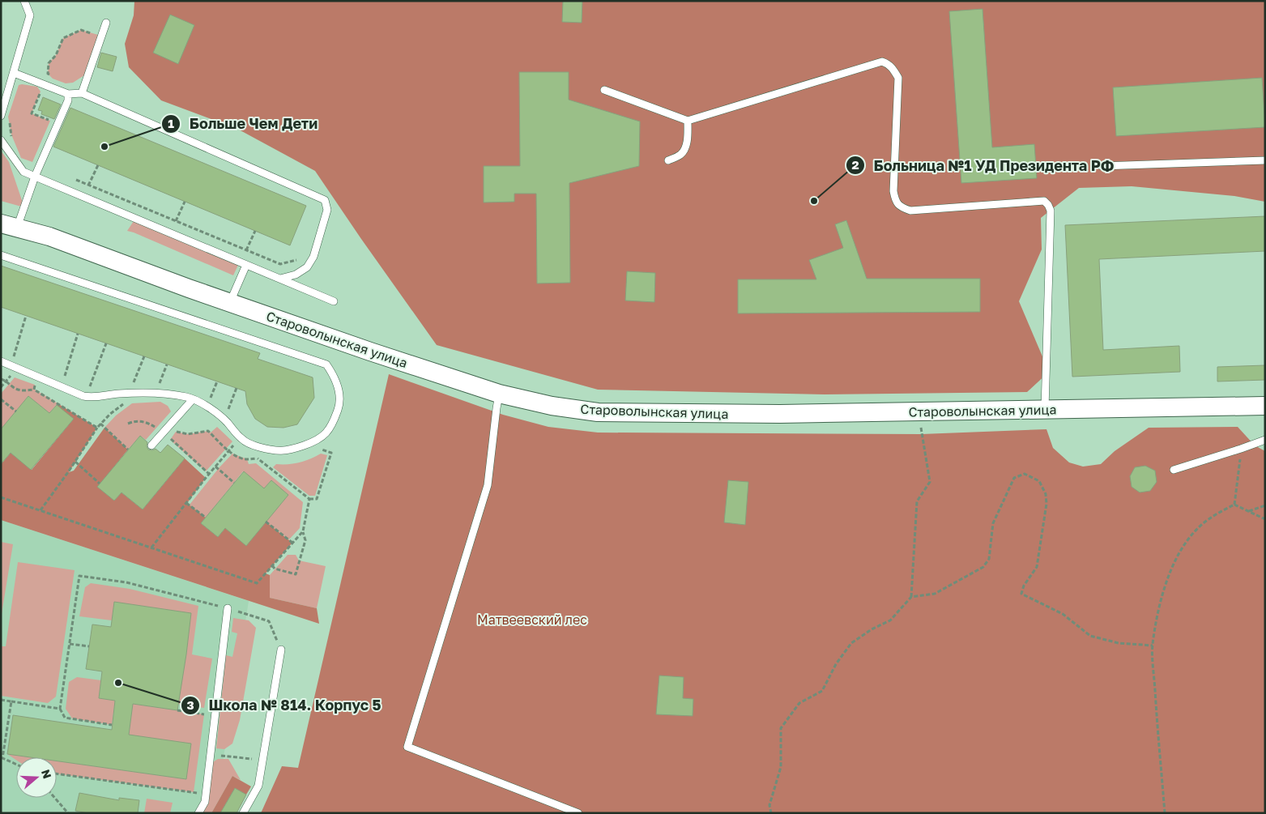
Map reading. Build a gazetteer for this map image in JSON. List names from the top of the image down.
{
  "streets": {
    "street": ["Староволынская улица"]
  },
  "parks": ["Матвеевский лес"],
  "places": ["Больше Чем Дети", "Больница №1 УД Президента РФ", "Школа № 814. Корпус 5"],
  "north": "right"
}
